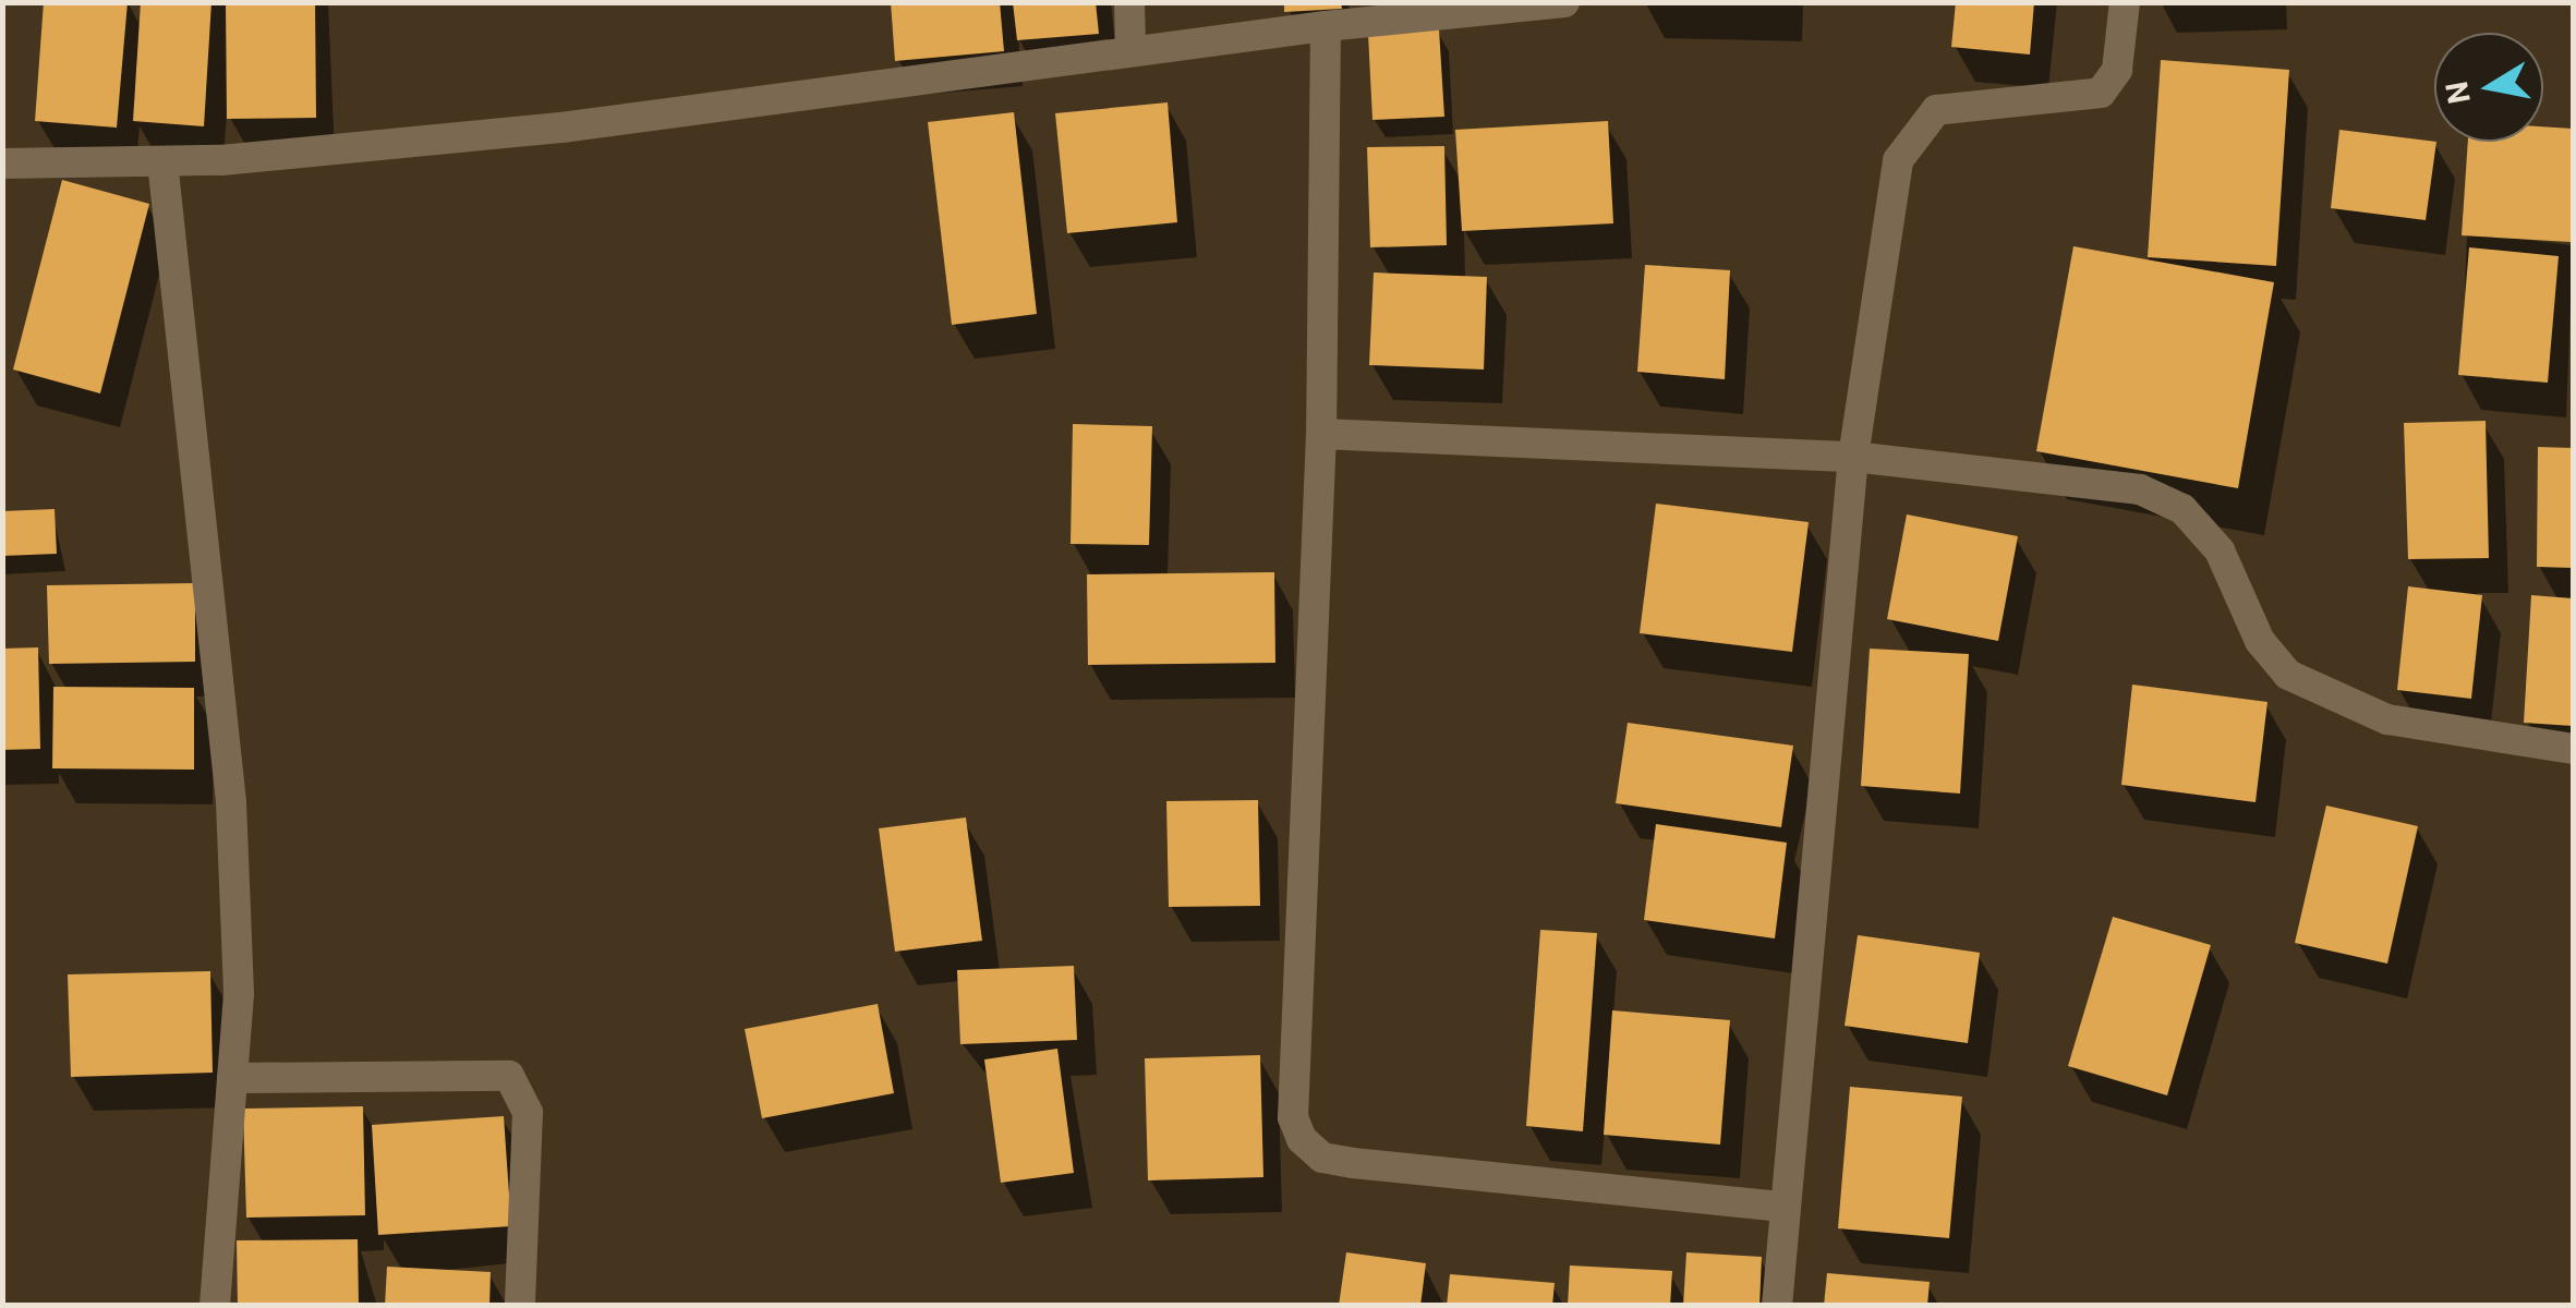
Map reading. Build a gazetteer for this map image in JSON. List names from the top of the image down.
{
  "north": "left"
}
